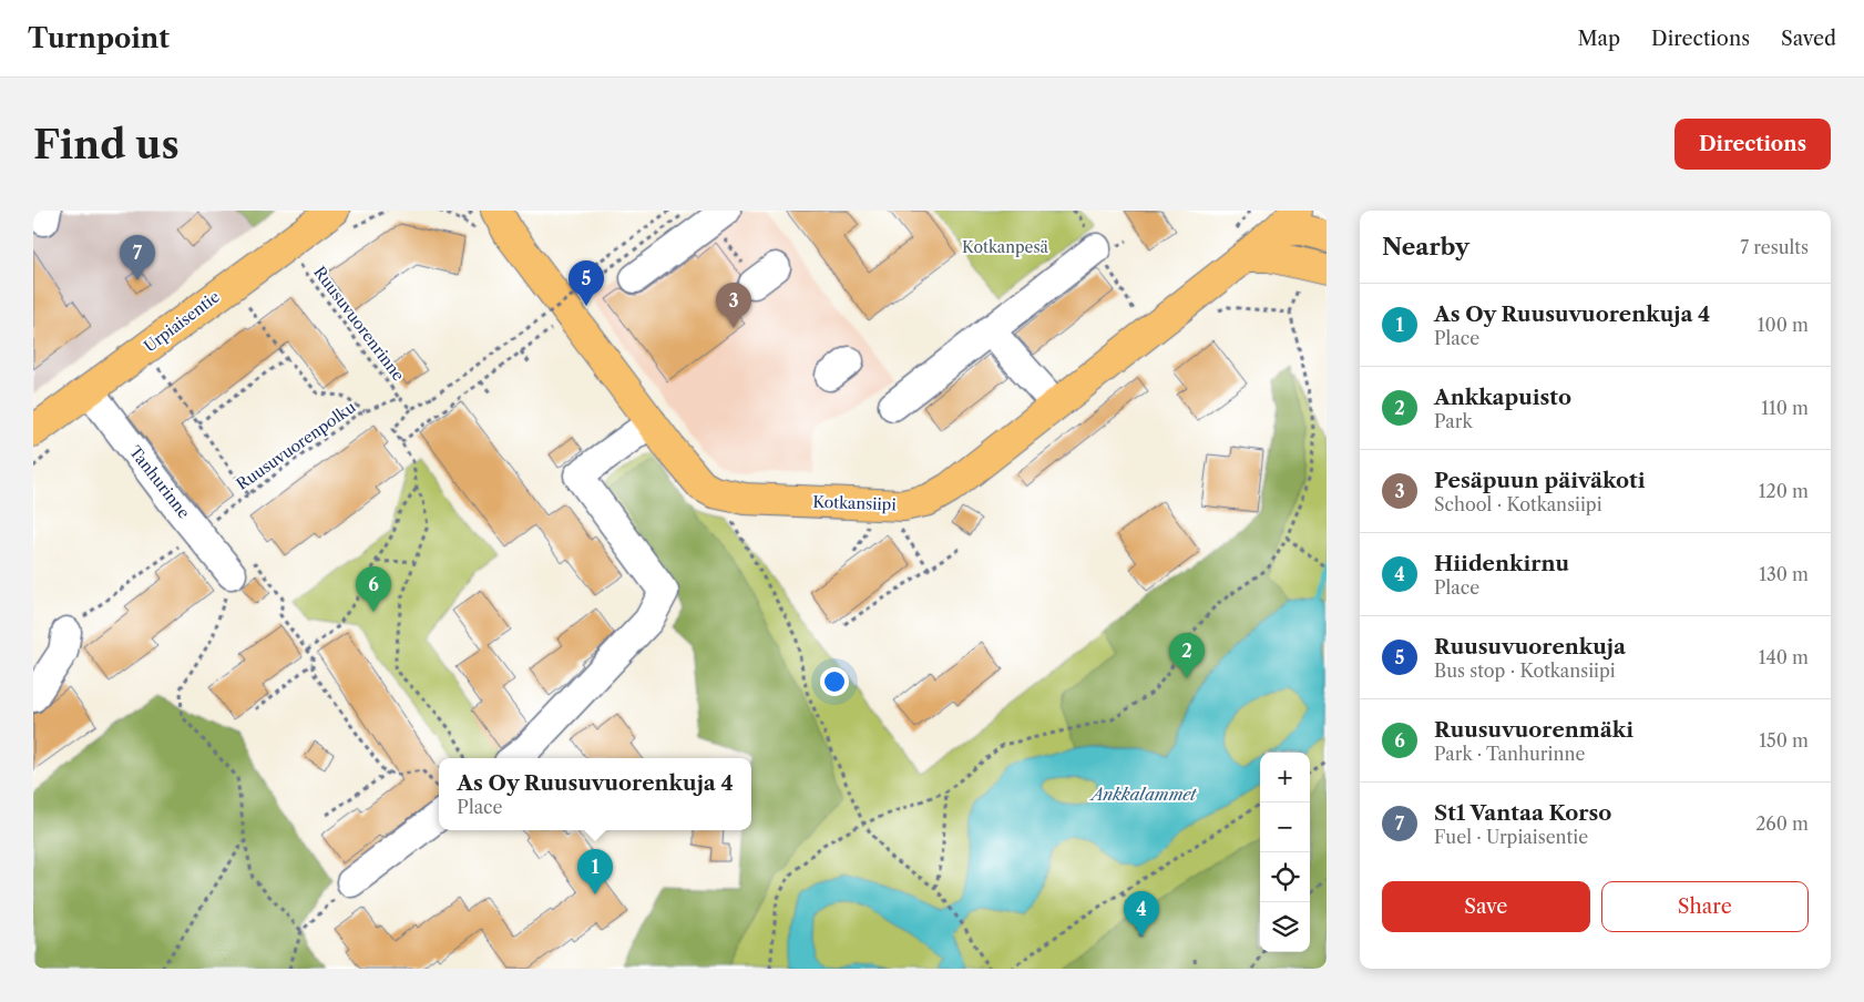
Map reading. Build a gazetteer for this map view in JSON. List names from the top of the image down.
{
  "streets": {
    "main road": ["Urpiaisentie", "Kotkansiipi"],
    "street": ["Tanhurinne"],
    "path": ["Ruusuvuorenrinne", "Ruusuvuorenpolku"]
  },
  "crossings": [
    ["Urpiaisentie", "Tanhurinne"],
    ["Ruusuvuorenrinne", "Ruusuvuorenpolku"],
    ["Ruusuvuorenpolku", "Tanhurinne"]
  ],
  "water": ["Ankkalammet"],
  "parks": ["Kotkanpesä"],
  "page": {
    "header": "Turnpoint",
    "nav": ["Map", "Directions", "Saved"],
    "buttons": [
      "Directions",
      ["Save", "Share"]
    ],
    "title": "Find us",
    "heading": ["Nearby", "7 results"],
    "pins": [
      "7",
      "5",
      "3",
      "6",
      "2",
      "1",
      "4"
    ],
    "list": [
      {
        "mark": "1",
        "name": "As Oy Ruusuvuorenkuja 4",
        "note": "Place",
        "value": "100 m"
      },
      {
        "mark": "2",
        "name": "Ankkapuisto",
        "note": "Park",
        "value": "110 m"
      },
      {
        "mark": "3",
        "name": "Pesäpuun päiväkoti",
        "note": "School · Kotkansiipi",
        "value": "120 m"
      },
      {
        "mark": "4",
        "name": "Hiidenkirnu",
        "note": "Place",
        "value": "130 m"
      },
      {
        "mark": "5",
        "name": "Ruusuvuorenkuja",
        "note": "Bus stop · Kotkansiipi",
        "value": "140 m"
      },
      {
        "mark": "6",
        "name": "Ruusuvuorenmäki",
        "note": "Park · Tanhurinne",
        "value": "150 m"
      },
      {
        "mark": "7",
        "name": "St1 Vantaa Korso",
        "note": "Fuel · Urpiaisentie",
        "value": "260 m"
      }
    ],
    "map_buttons": ["+", "−"],
    "popup": ["As Oy Ruusuvuorenkuja 4", "Place"]
  }
}
